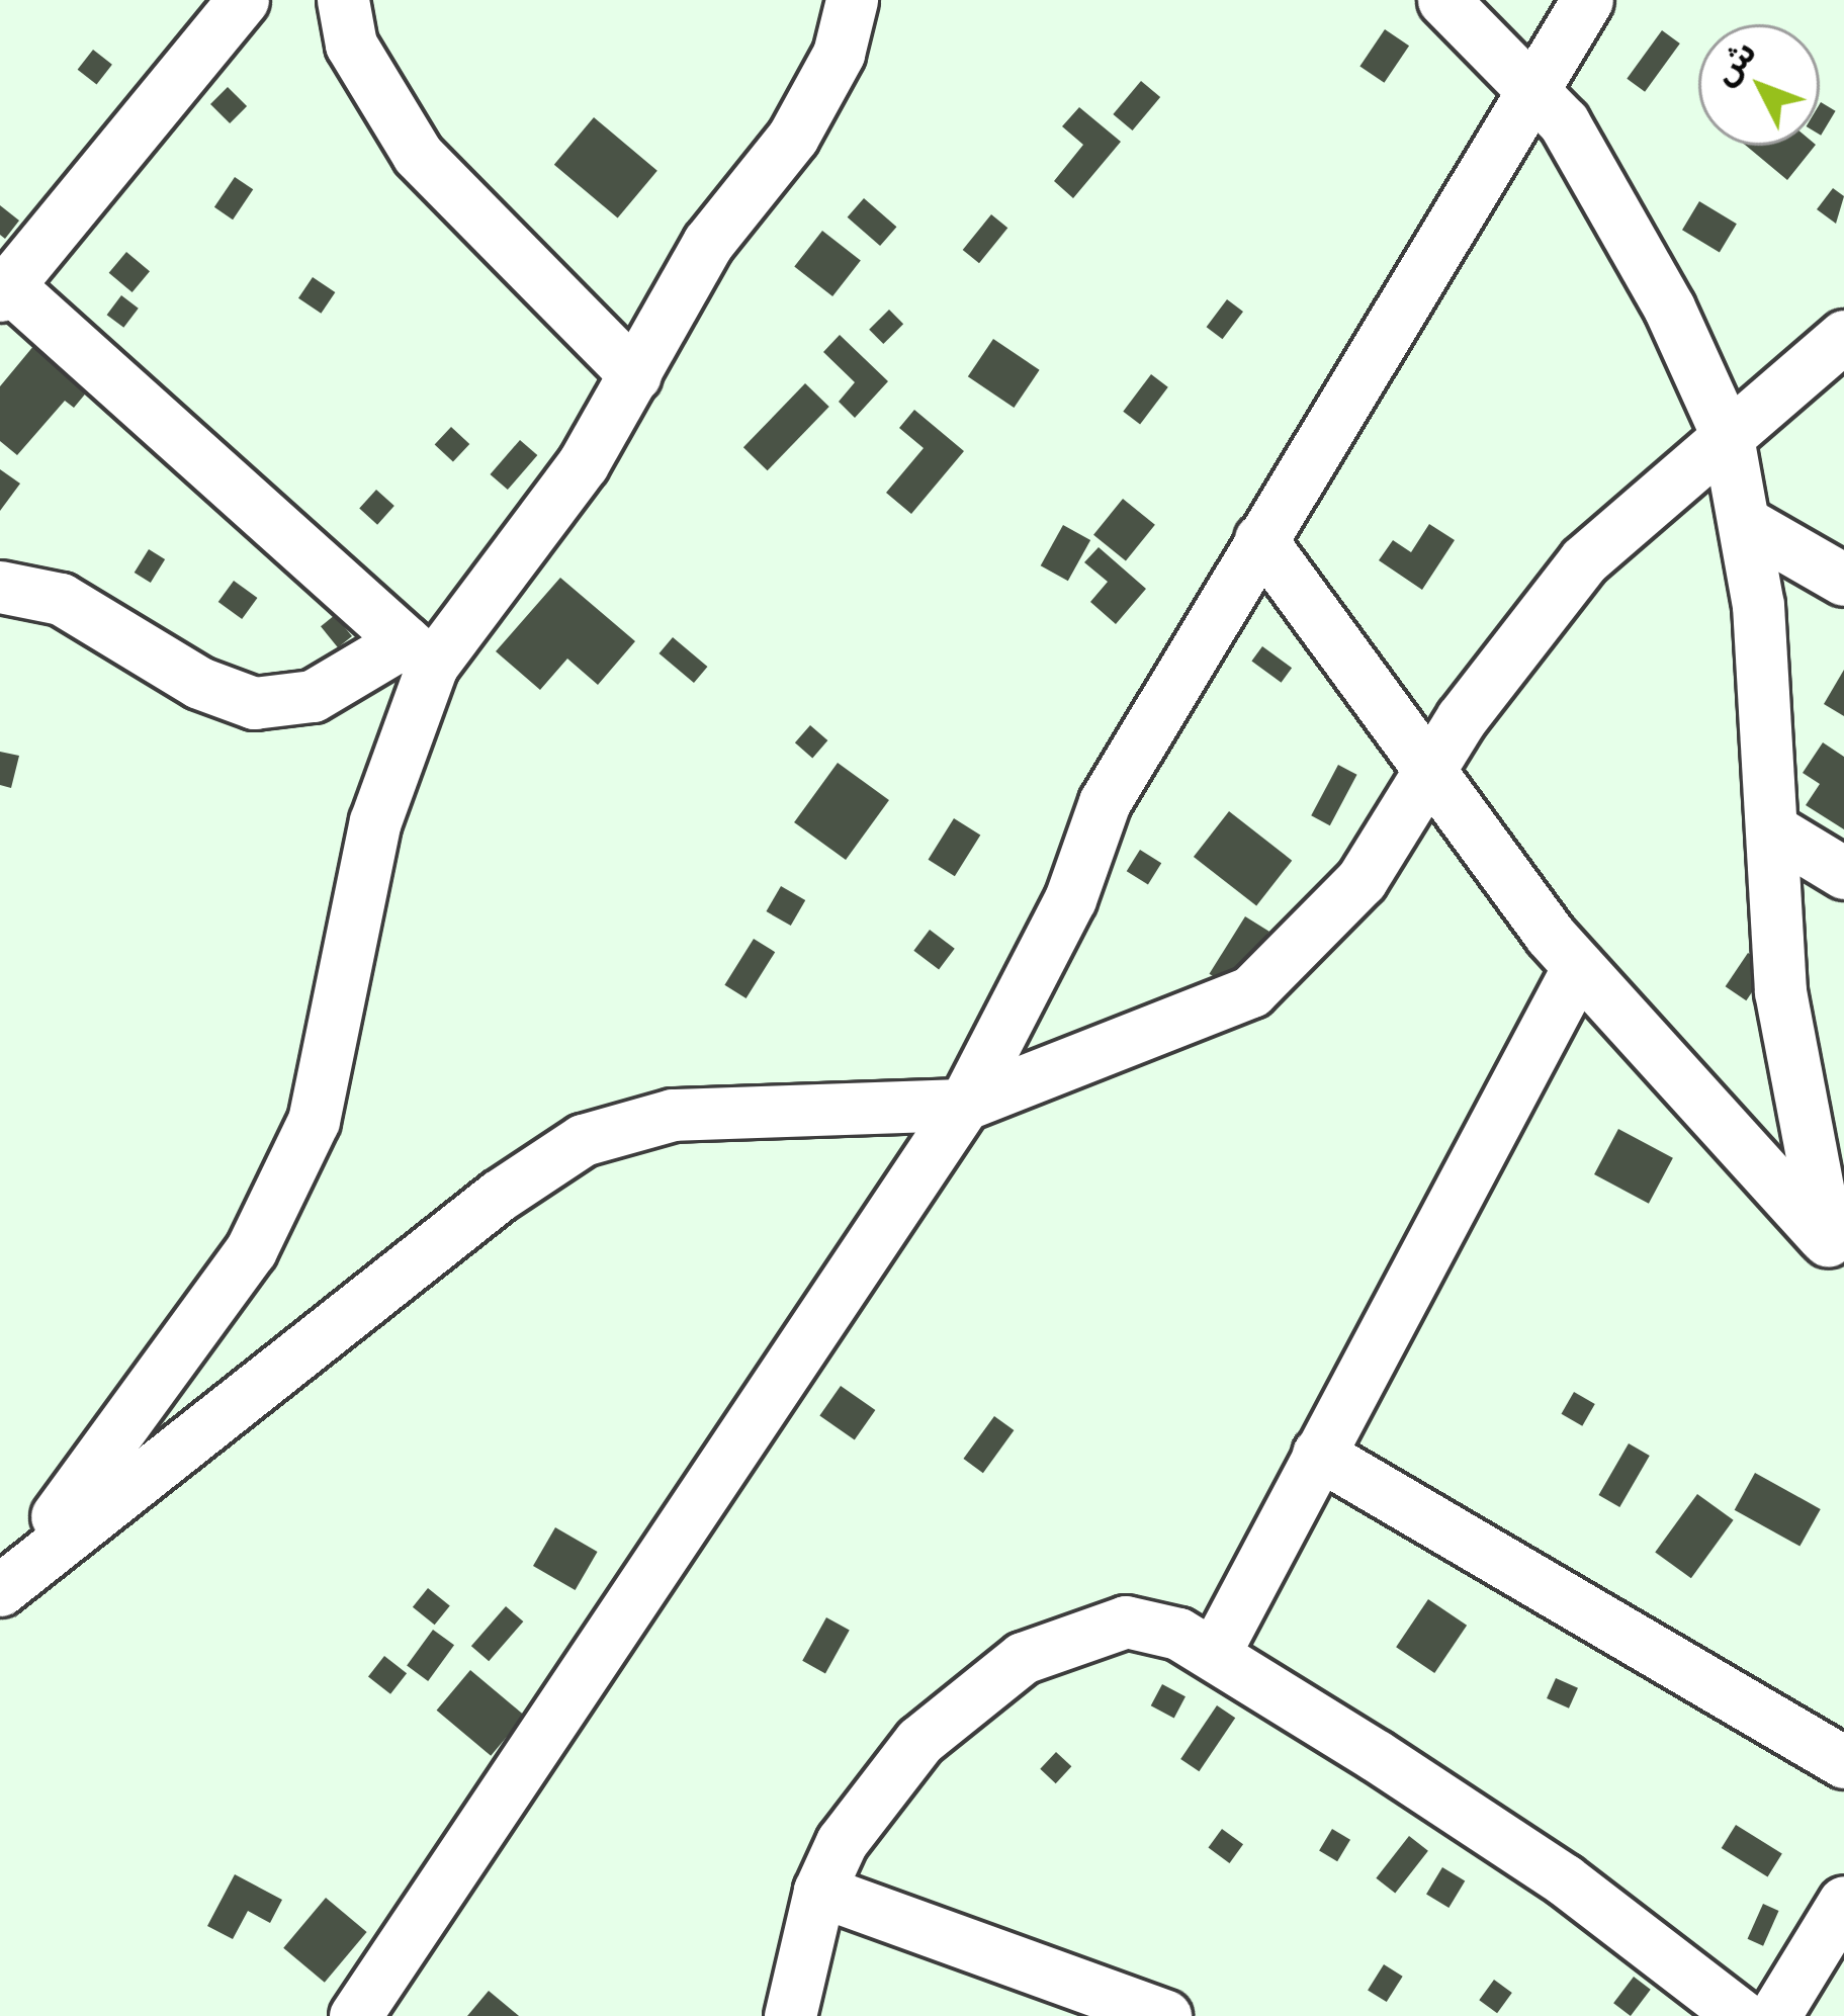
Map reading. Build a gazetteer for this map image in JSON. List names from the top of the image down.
{
  "north": "top left"
}
